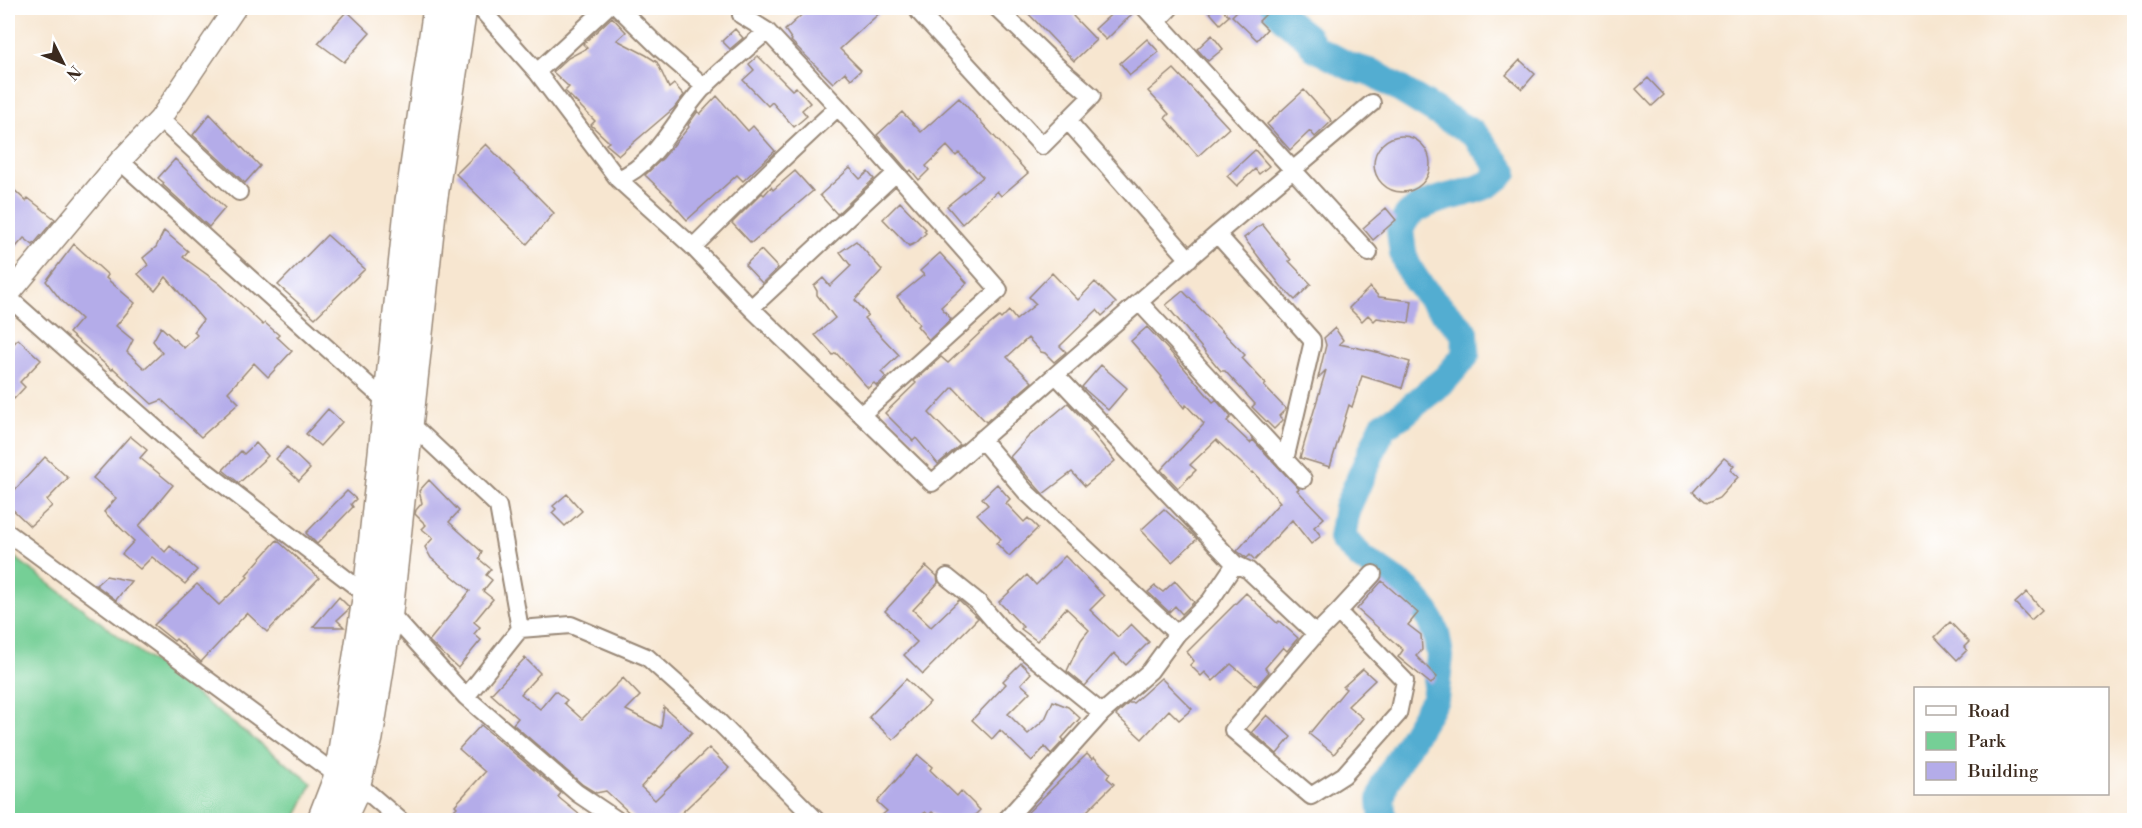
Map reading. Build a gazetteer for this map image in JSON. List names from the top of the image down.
{
  "legend": ["Road", "Park", "Building"],
  "north": "bottom right"
}
